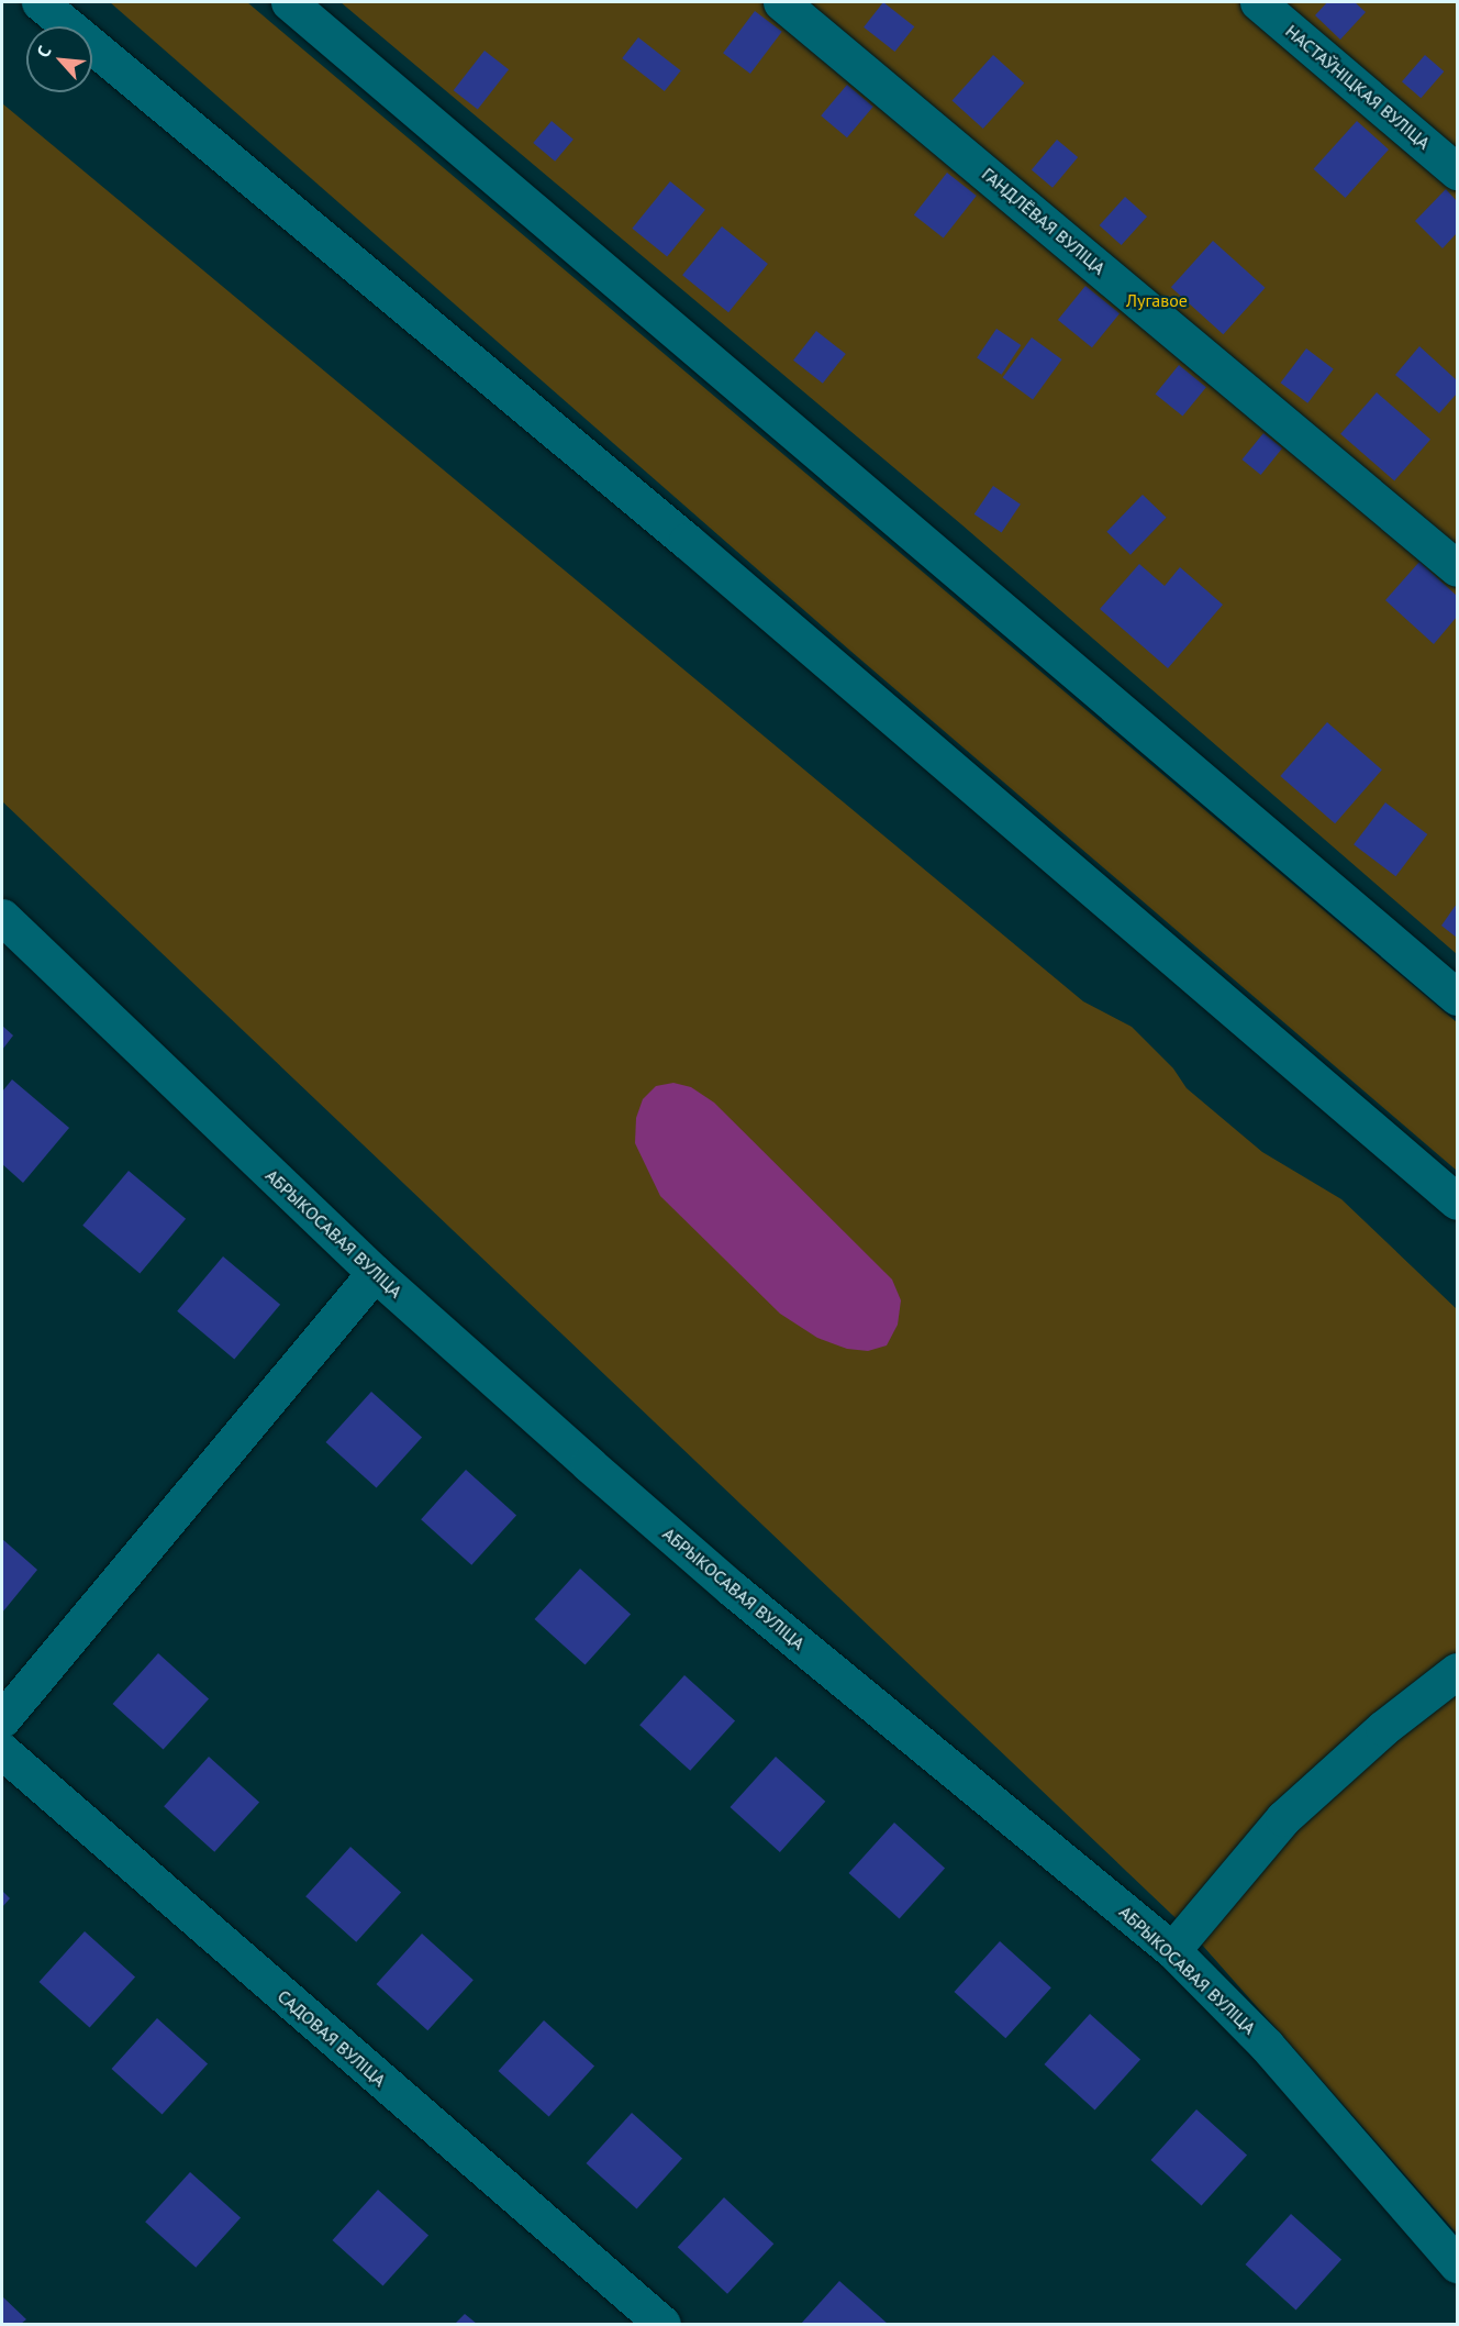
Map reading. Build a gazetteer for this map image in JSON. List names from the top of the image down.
{
  "streets": {
    "street": [
      "НАСТАЎНІЦКАЯ ВУЛІЦА",
      "ГАНДЛЁВАЯ ВУЛІЦА",
      "АБРЫКОСАВАЯ ВУЛІЦА",
      "САДОВАЯ ВУЛІЦА"
    ]
  },
  "parks": ["Лугавое"],
  "north": "top left"
}
